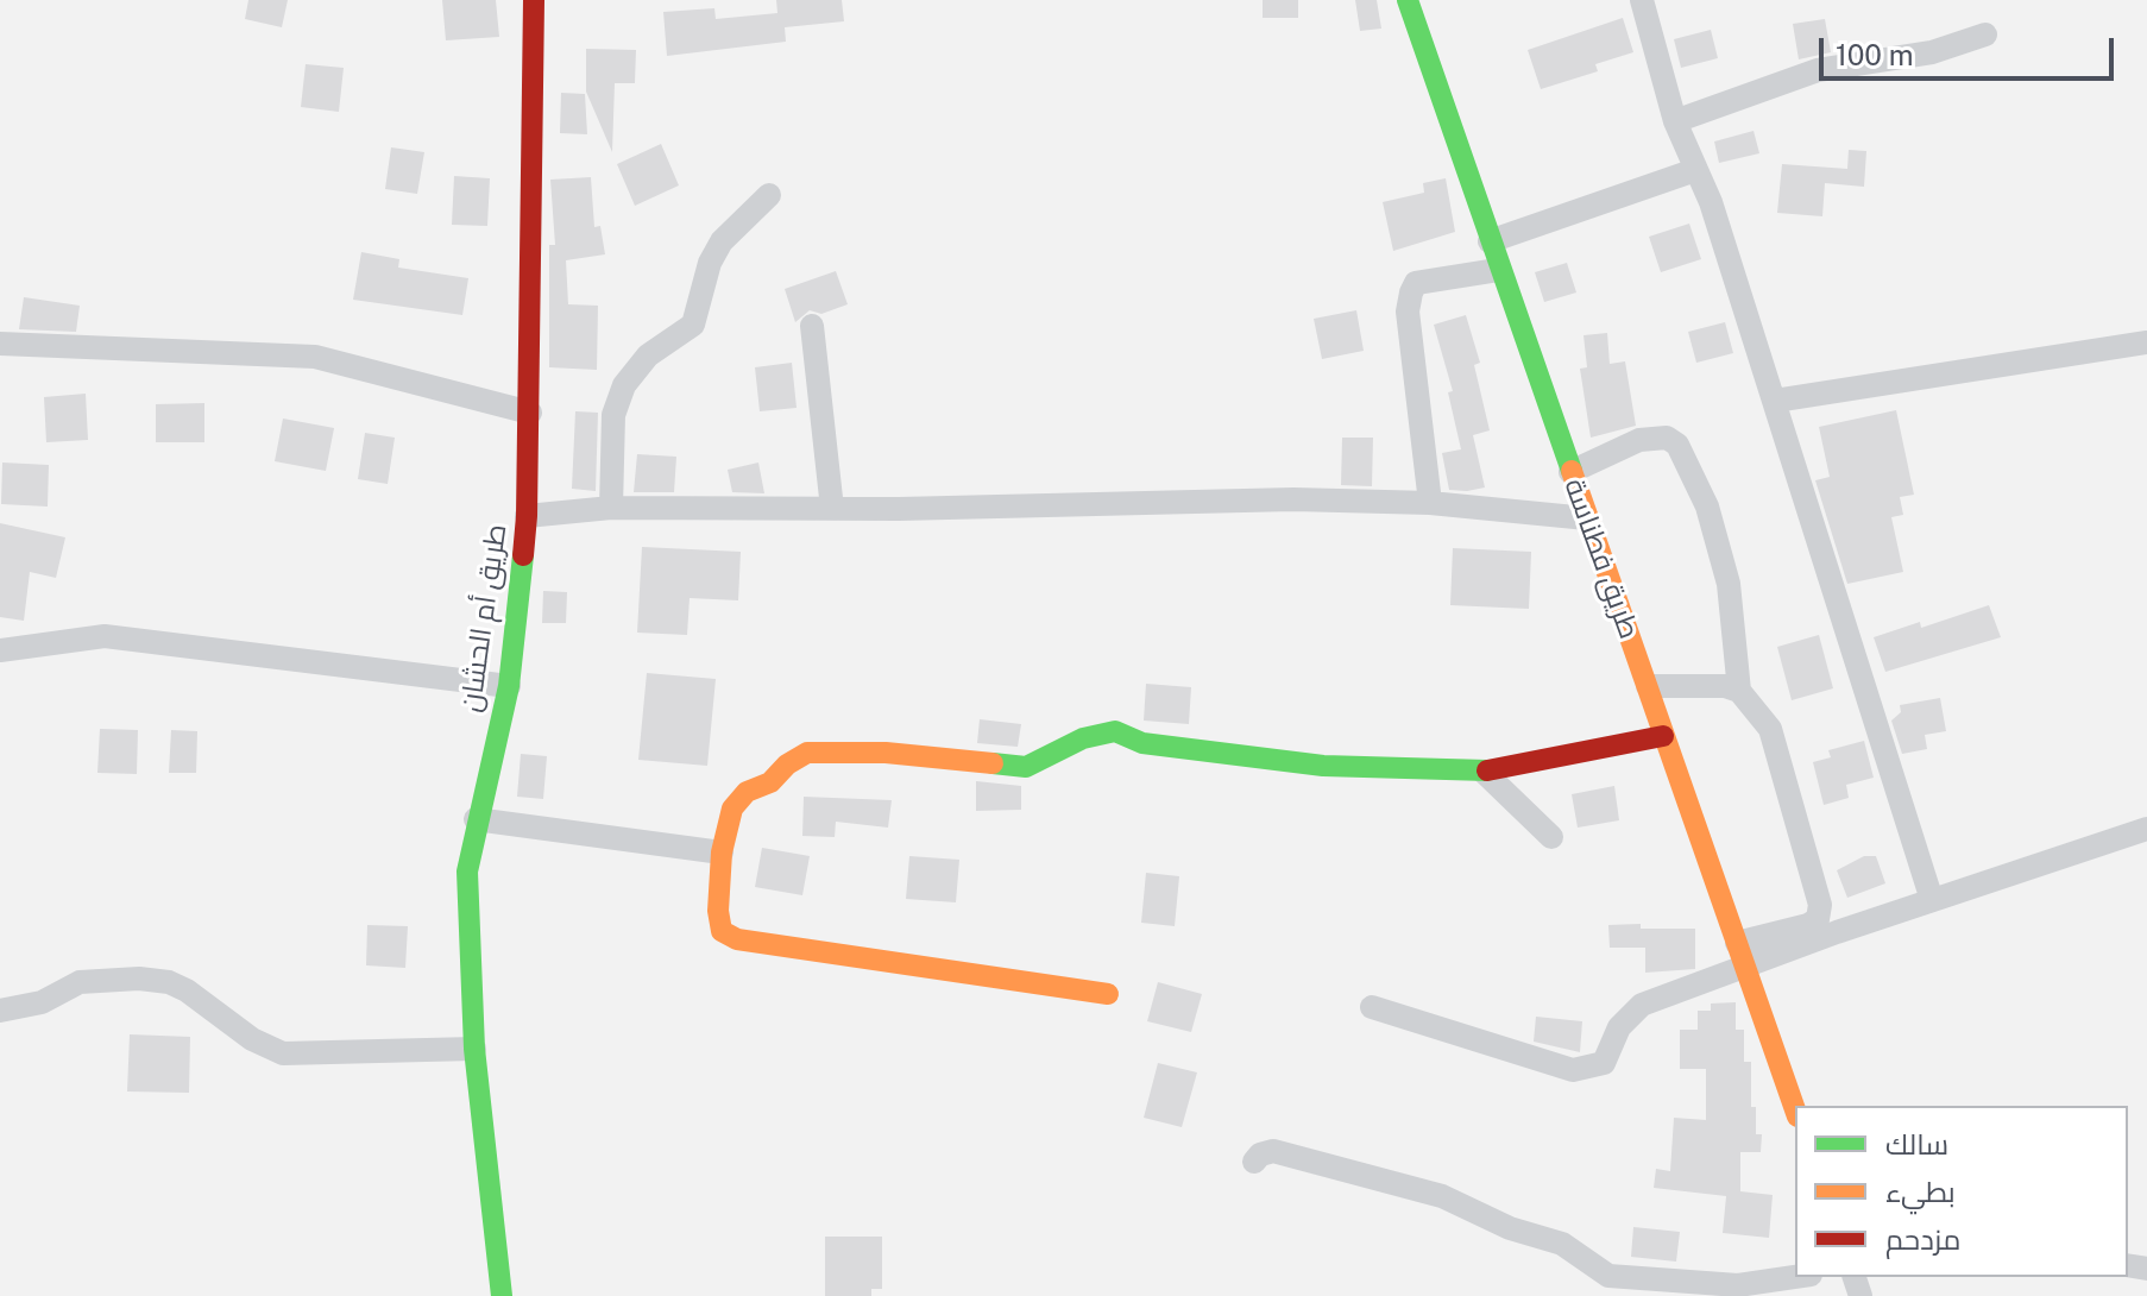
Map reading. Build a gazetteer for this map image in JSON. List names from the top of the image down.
{
  "streets": {
    "street": ["طريق فطناسة", "طريق أم الحشان"]
  },
  "legend": ["سالك", "بطيء", "مزدحم"],
  "scale_bar": "100 m"
}
